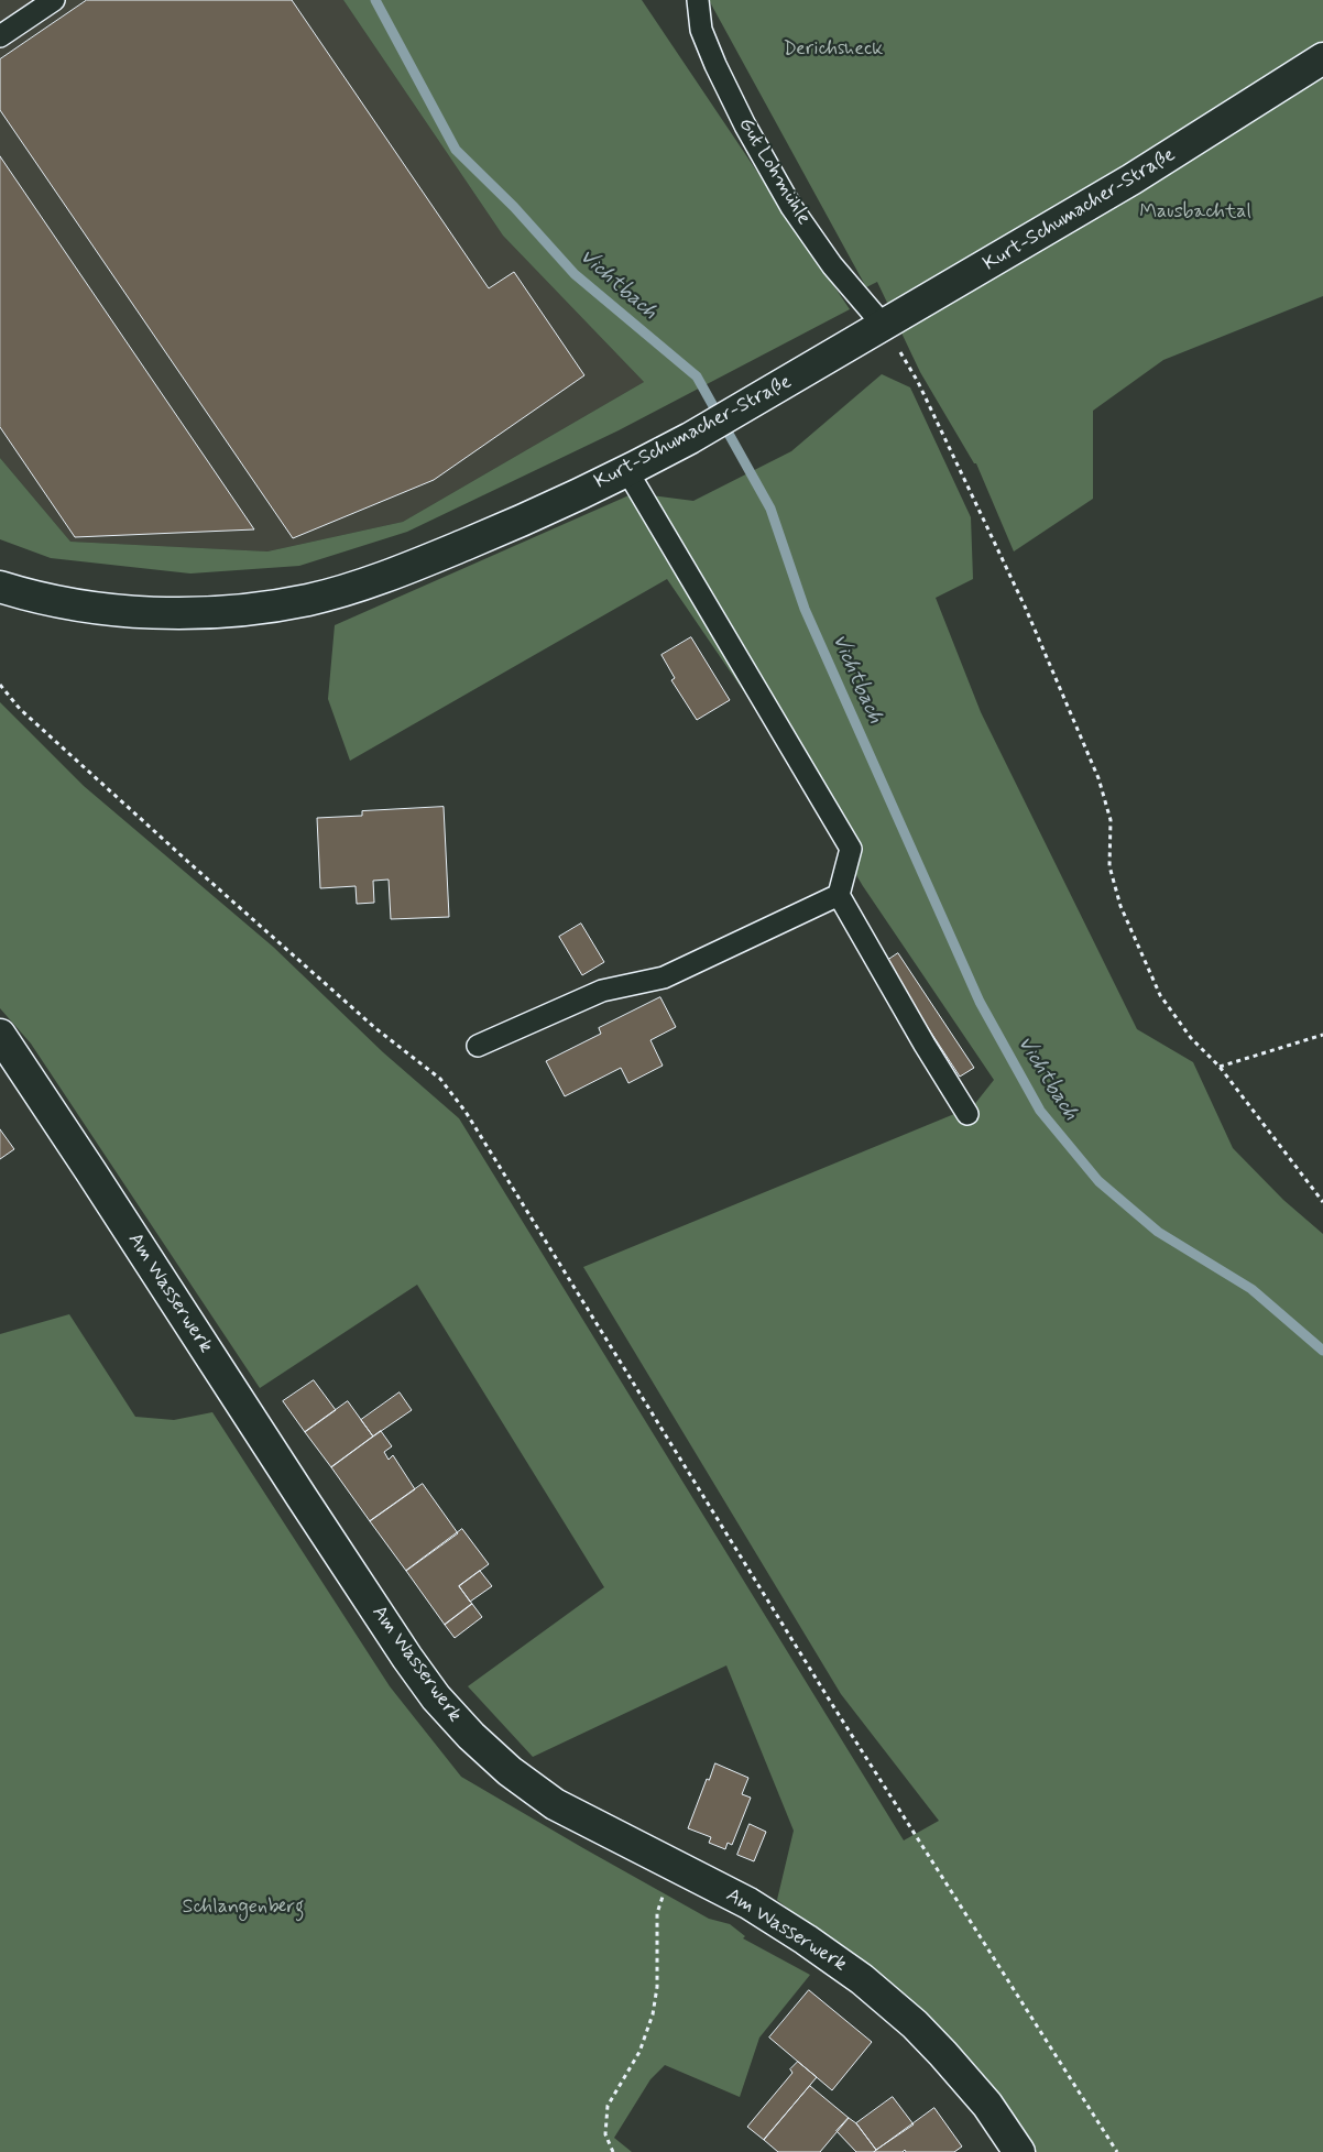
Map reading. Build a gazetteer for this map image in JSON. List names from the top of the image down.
{
  "streets": {
    "main road": ["Kurt-Schumacher-Straße", "Am Wasserwerk"],
    "lane": ["Gut Lohmühle"]
  },
  "crossings": [
    ["Gut Lohmühle", "Kurt-Schumacher-Straße"]
  ],
  "water": ["Vichtbach"],
  "parks": ["Derichsheck", "Mausbachtal", "Schlangenberg"]
}
